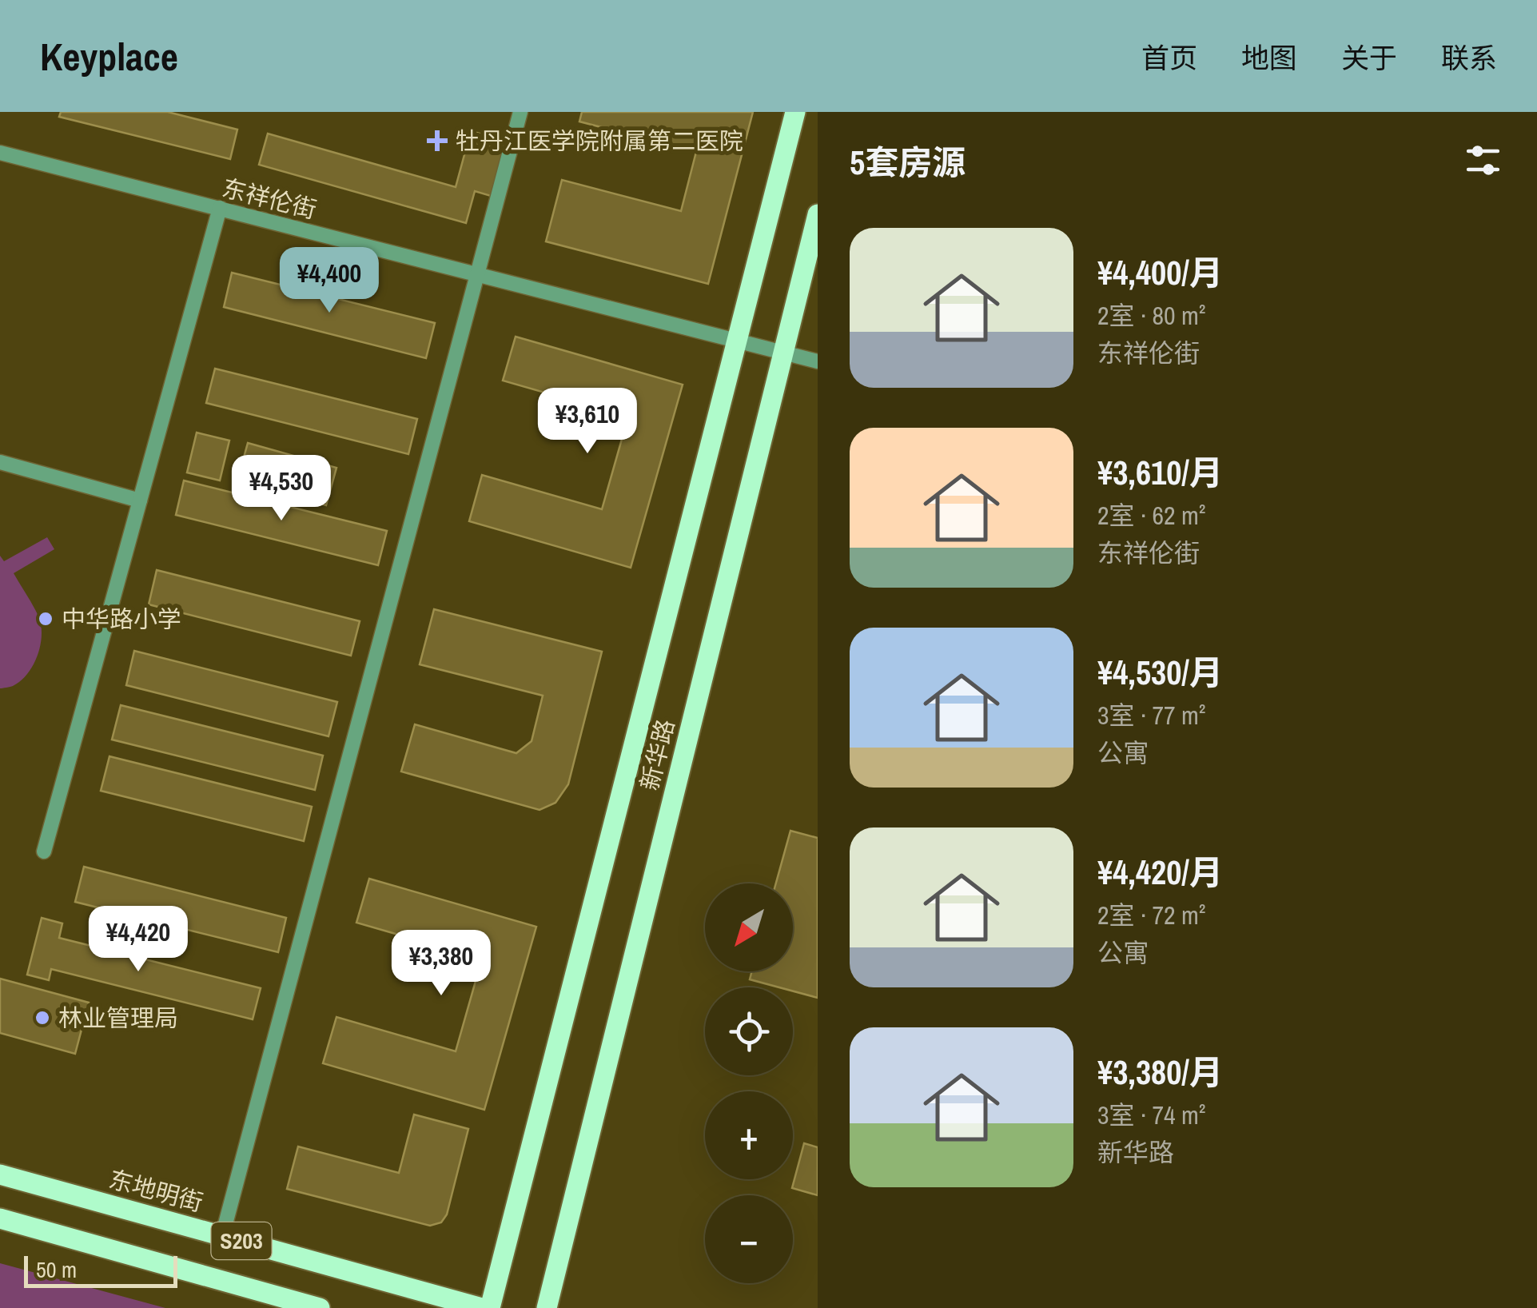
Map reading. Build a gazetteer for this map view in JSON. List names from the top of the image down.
{
  "streets": {
    "main road": ["新华路", "东地明街", "S203"],
    "street": ["东祥伦街"]
  },
  "crossings": [
    ["东祥伦街", "新华路"]
  ],
  "places": {
    "health": ["牡丹江医学院附属第二医院"],
    "other": ["中华路小学", "林业管理局"]
  },
  "scale_bar": "50 m",
  "north": "bottom left",
  "page": {
    "header": "Keyplace",
    "nav": [
      "首页",
      "地图",
      "关于",
      "联系"
    ],
    "heading": "5套房源",
    "list": [
      {
        "name": "¥4,400/月",
        "note": "2室 · 80 m² · 东祥伦街"
      },
      {
        "name": "¥3,610/月",
        "note": "2室 · 62 m² · 东祥伦街"
      },
      {
        "name": "¥4,530/月",
        "note": "3室 · 77 m² · 公寓"
      },
      {
        "name": "¥4,420/月",
        "note": "2室 · 72 m² · 公寓"
      },
      {
        "name": "¥3,380/月",
        "note": "3室 · 74 m² · 新华路"
      }
    ],
    "price": [
      "¥4,400",
      "¥3,610",
      "¥4,530",
      "¥4,420",
      "¥3,380"
    ],
    "map_buttons": ["+", "−"],
    "scale": "50 m"
  }
}
